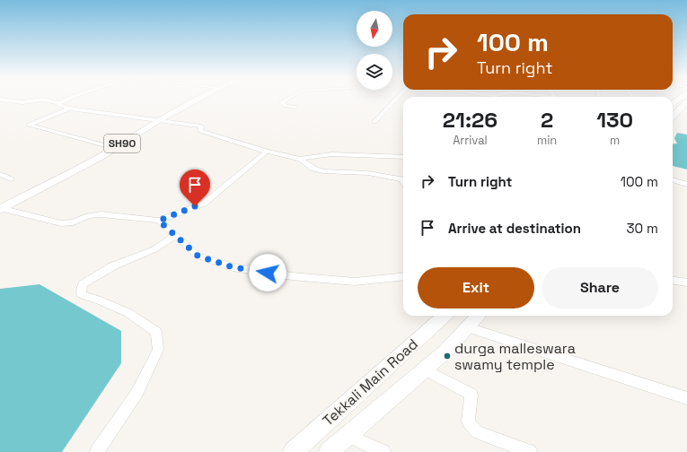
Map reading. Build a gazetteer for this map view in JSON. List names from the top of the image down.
{
  "streets": {
    "main road": ["SH90", "Tekkali Main Road"]
  },
  "places": ["durga malleswara swamy temple"],
  "north": "bottom",
  "page": {
    "turn": ["100 m", "Turn right"],
    "eta": [
      "21:26",
      "Arrival",
      "2",
      "min",
      "130",
      "m"
    ],
    "list": [
      {
        "name": "Turn right",
        "value": "100 m"
      },
      {
        "name": "Arrive at destination",
        "value": "30 m"
      }
    ],
    "buttons": ["Exit", "Share"]
  }
}
